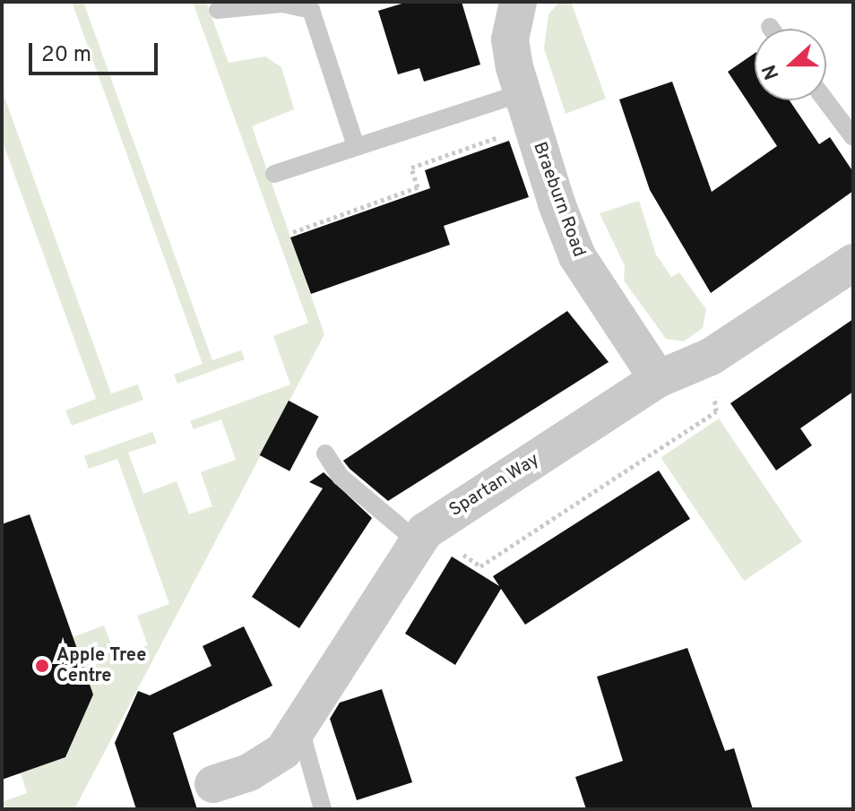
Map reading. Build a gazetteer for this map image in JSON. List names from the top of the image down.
{
  "streets": {
    "street": ["Braeburn Road", "Spartan Way"]
  },
  "crossings": [
    ["Braeburn Road", "Spartan Way"]
  ],
  "places": ["Apple Tree Centre"],
  "scale_bar": "20 m",
  "north": "left"
}
